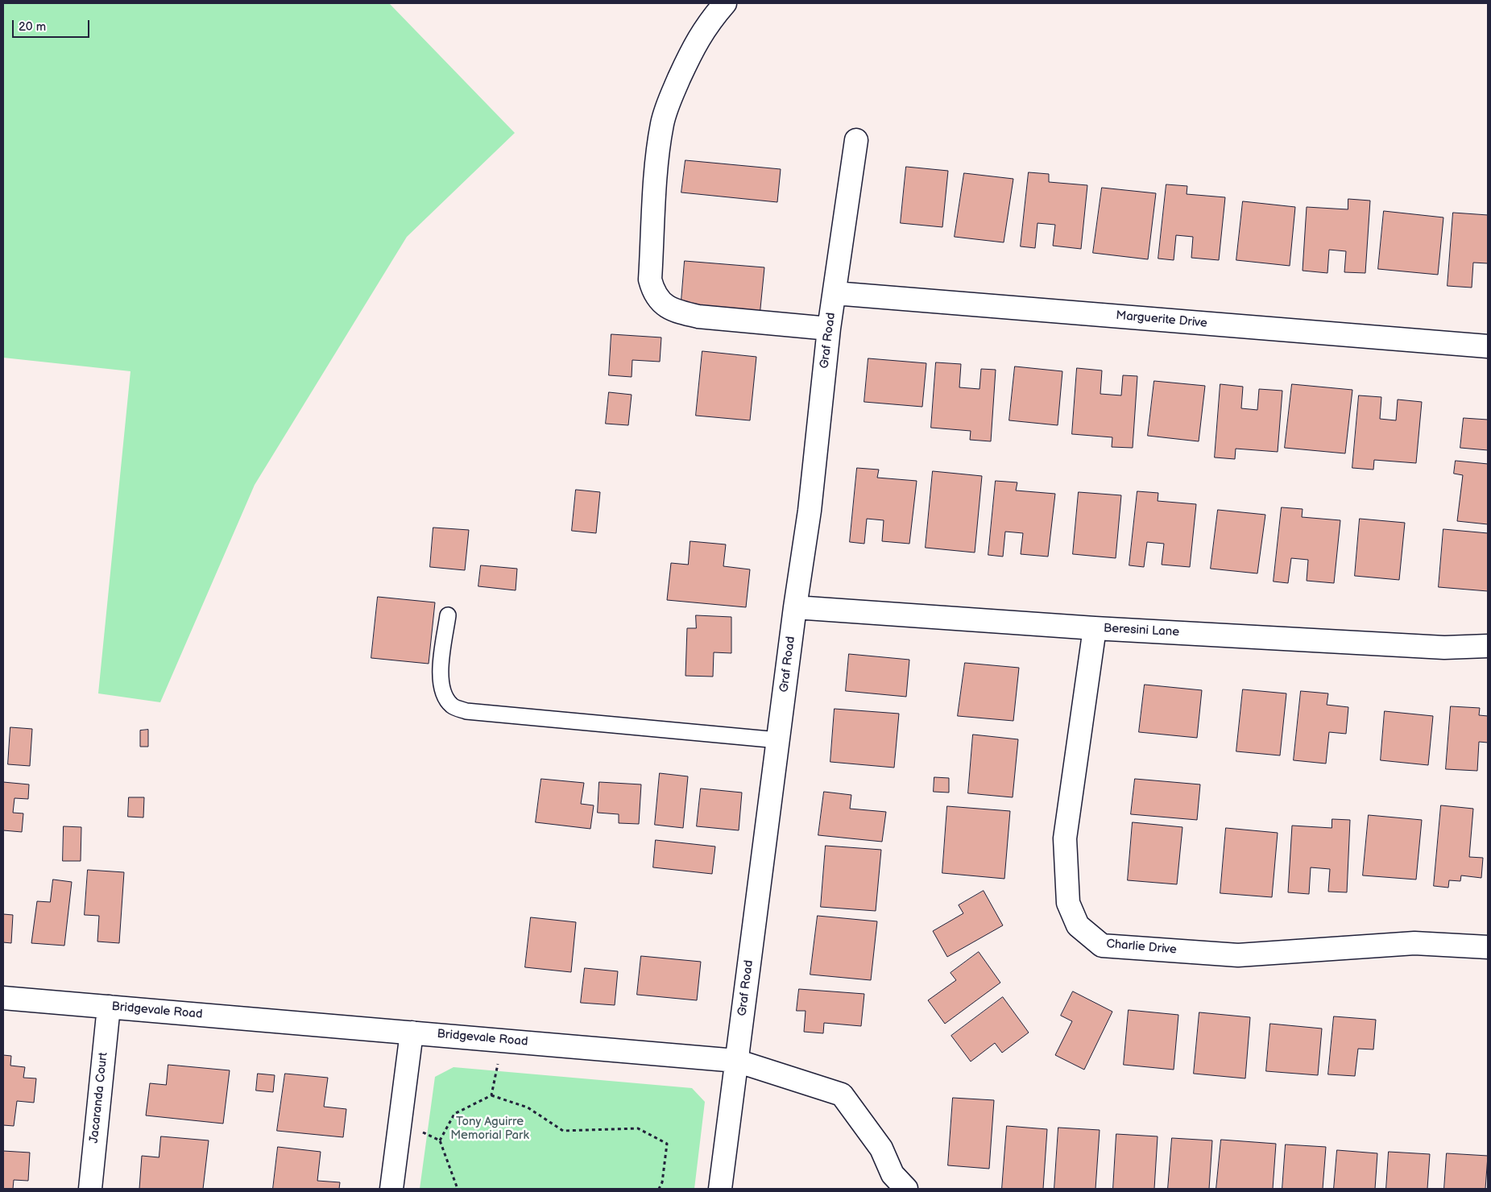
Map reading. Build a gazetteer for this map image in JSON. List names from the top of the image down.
{
  "streets": {
    "street": [
      "Marguerite Drive",
      "Graf Road",
      "Beresini Lane",
      "Charlie Drive",
      "Bridgevale Road",
      "Jacaranda Court"
    ]
  },
  "crossings": [
    ["Marguerite Drive", "Graf Road"],
    ["Graf Road", "Beresini Lane"],
    ["Graf Road", "Bridgevale Road"],
    ["Beresini Lane", "Charlie Drive"],
    ["Bridgevale Road", "Jacaranda Court"]
  ],
  "parks": ["Tony Aguirre Memorial Park"],
  "scale_bar": "20 m"
}
